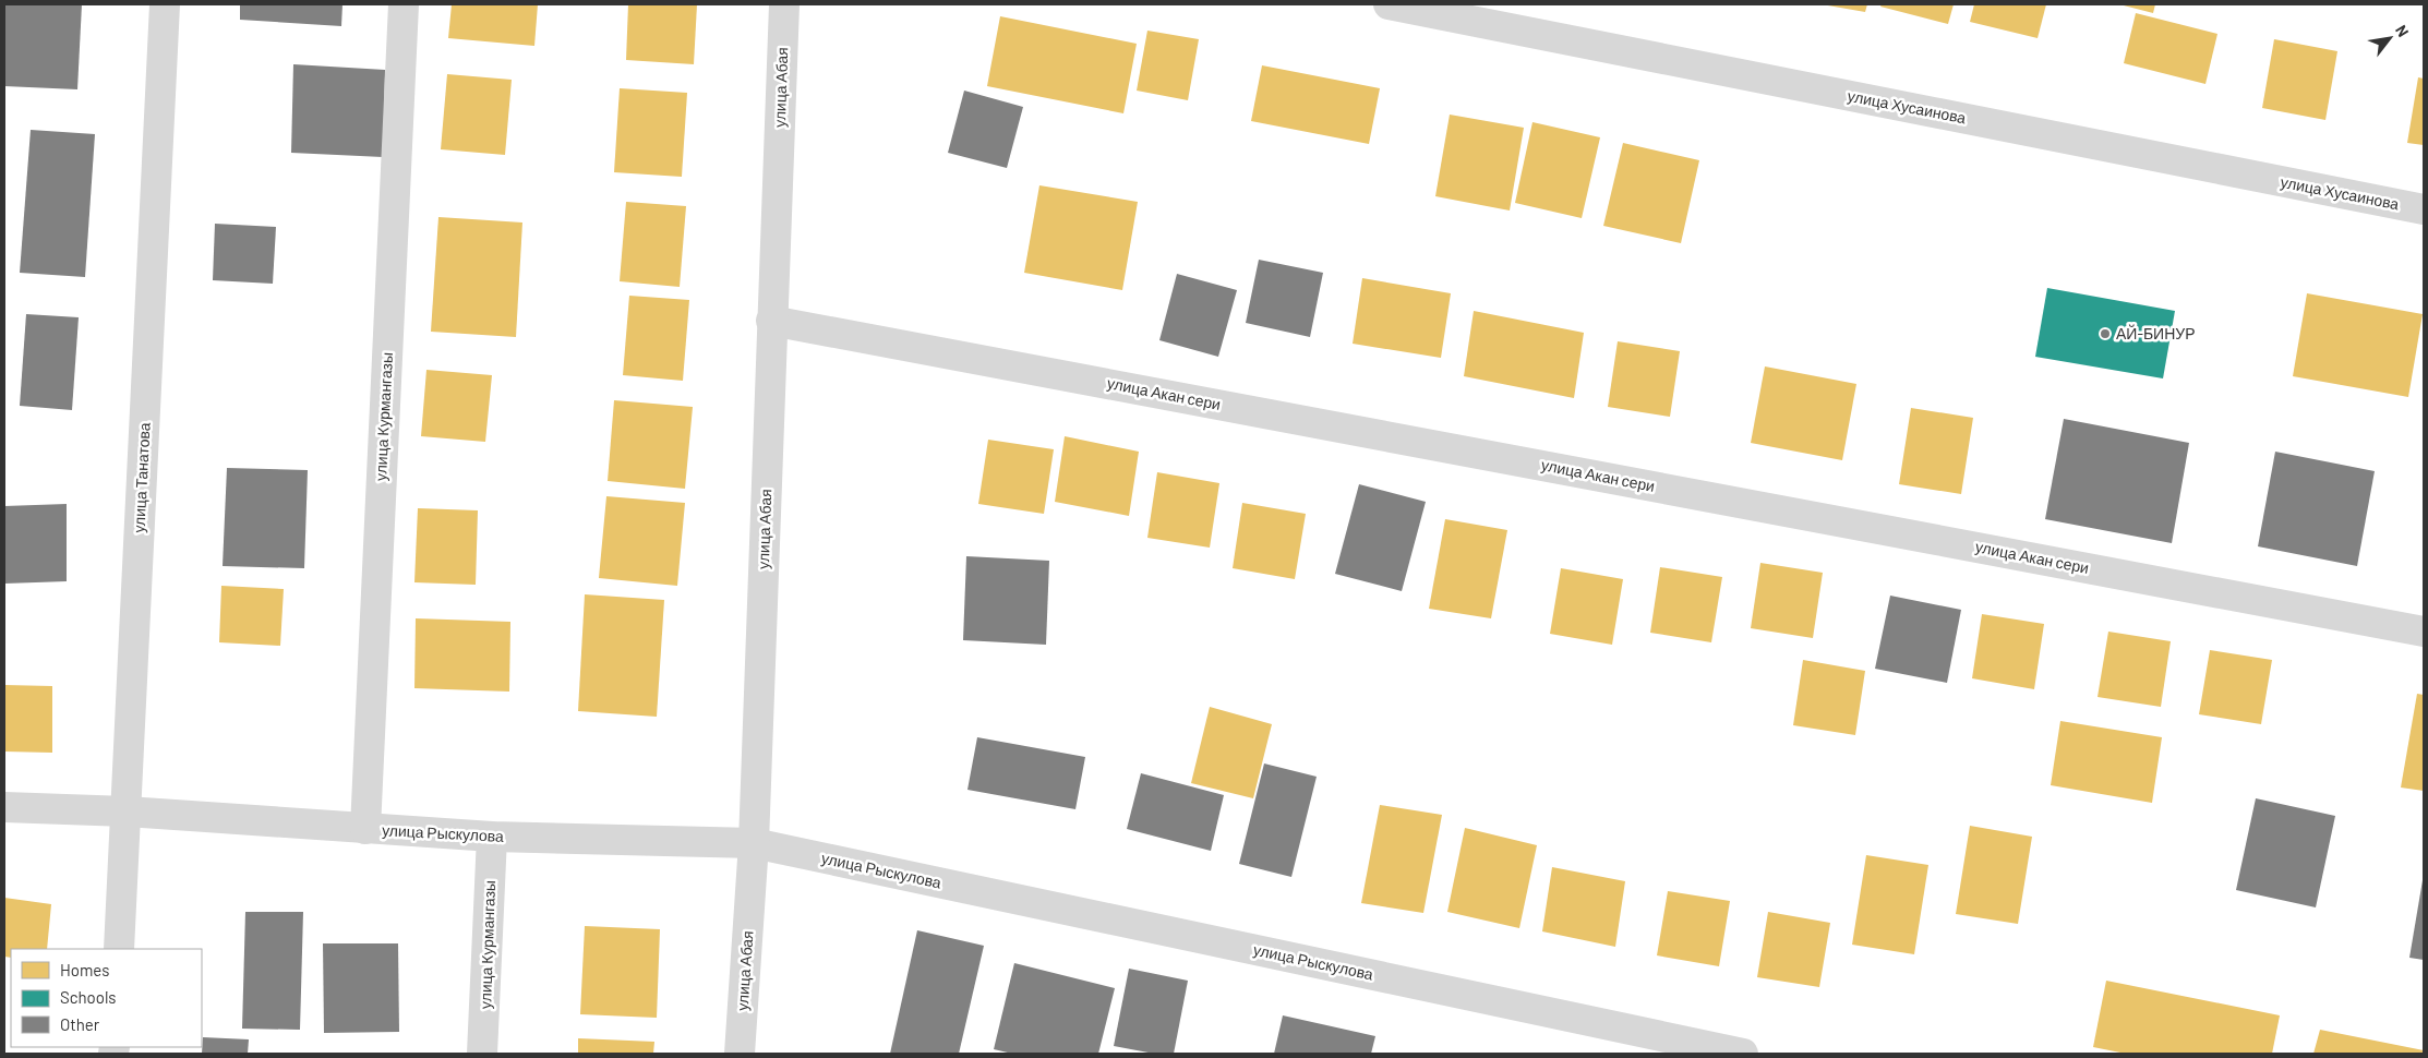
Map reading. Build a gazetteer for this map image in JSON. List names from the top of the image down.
{
  "streets": {
    "street": [
      "улица Абая",
      "улица Хусаинова",
      "улица Акан сери",
      "улица Курмангазы",
      "улица Танатова",
      "улица Рыскулова"
    ]
  },
  "crossings": [
    ["улица Абая", "улица Акан сери"],
    ["улица Абая", "улица Рыскулова"],
    ["улица Курмангазы", "улица Рыскулова"],
    ["улица Танатова", "улица Рыскулова"]
  ],
  "places": ["АЙ-БИНУР"],
  "legend": ["Homes", "Schools", "Other"],
  "north": "top right"
}
